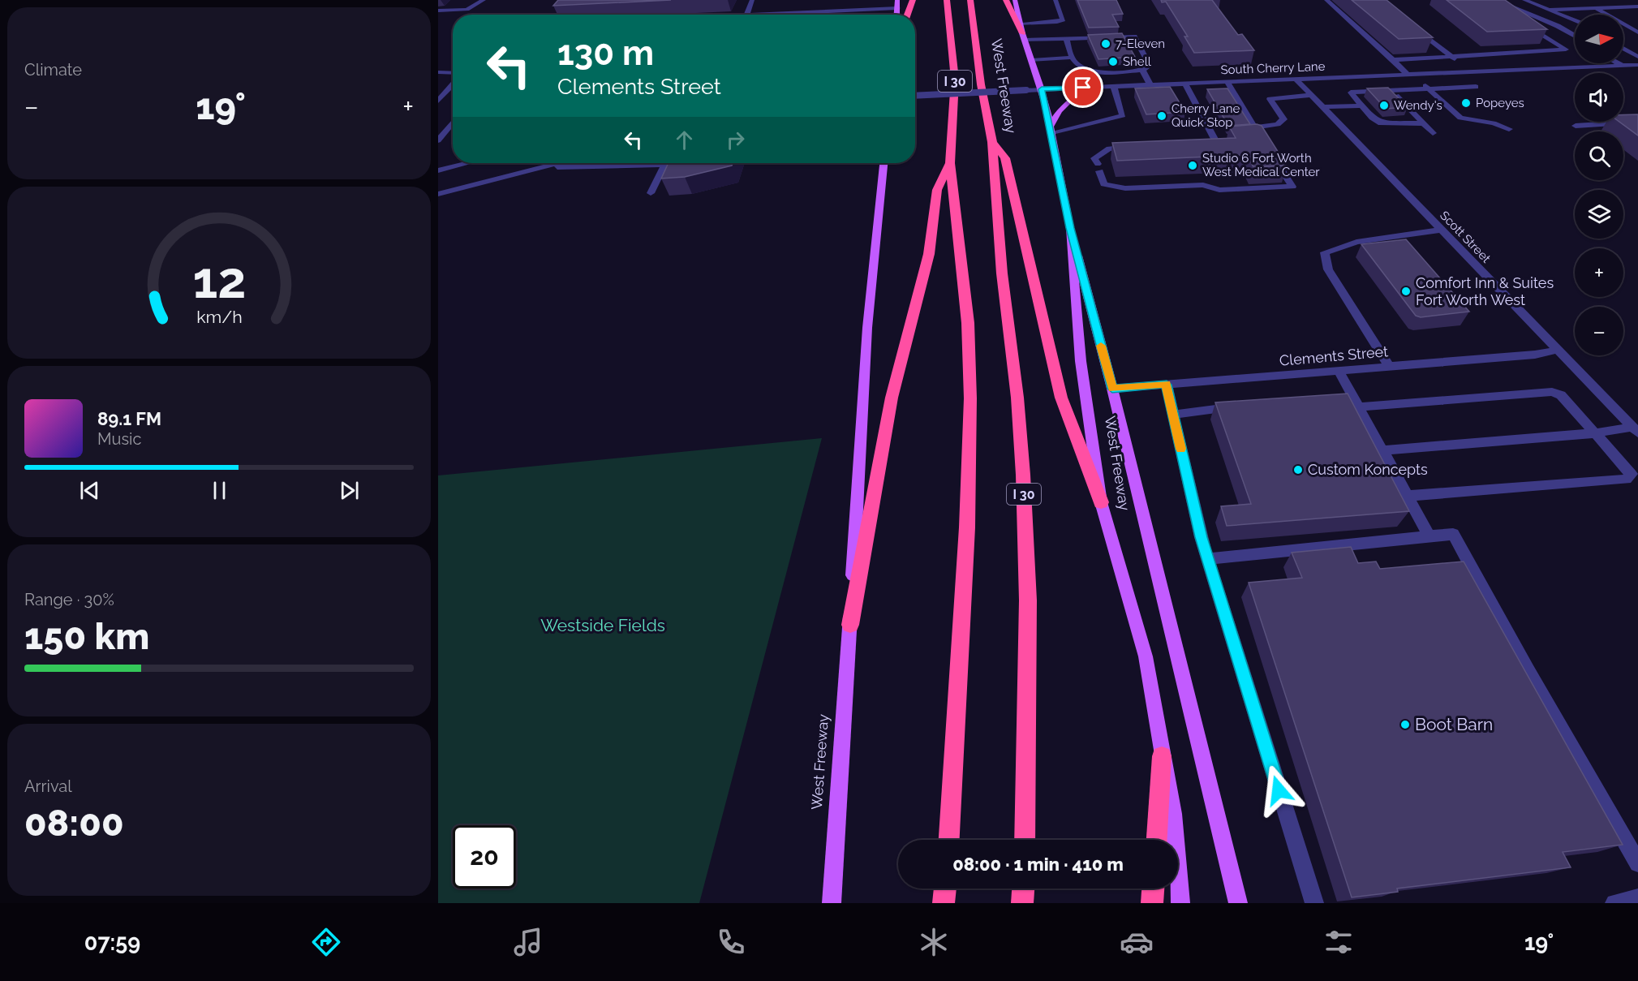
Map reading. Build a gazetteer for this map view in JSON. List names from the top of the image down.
{
  "streets": {
    "highway": ["I 30", "West Freeway"],
    "street": ["South Cherry Lane", "Scott Street", "Clements Street"]
  },
  "crossings": [
    ["South Cherry Lane", "West Freeway"],
    ["South Cherry Lane", "Scott Street"],
    ["Scott Street", "Clements Street"]
  ],
  "parks": ["Westside Fields"],
  "places": [
    "7-Eleven",
    "Shell",
    "Popeyes",
    "Wendy's",
    "Cherry Lane Quick Stop",
    "Studio 6 Fort Worth West Medical Center",
    "Comfort Inn & Suites Fort Worth West",
    "Custom Koncepts",
    "Boot Barn"
  ],
  "north": "right",
  "page": {
    "tile": [
      "Climate",
      ["Range · 30%", "150 km"],
      ["Arrival", "08:00"]
    ],
    "map_buttons": ["+", "−"],
    "turn": ["130 m", "Clements Street"],
    "heat": ["−", "19°", "+"],
    "song": ["89.1 FM", "Music"],
    "limit": "20",
    "trip": "08:00 · 1 min · 410 m",
    "tabs": ["07:59", "19°"],
    "gauge": ["12", "km/h"]
  }
}
